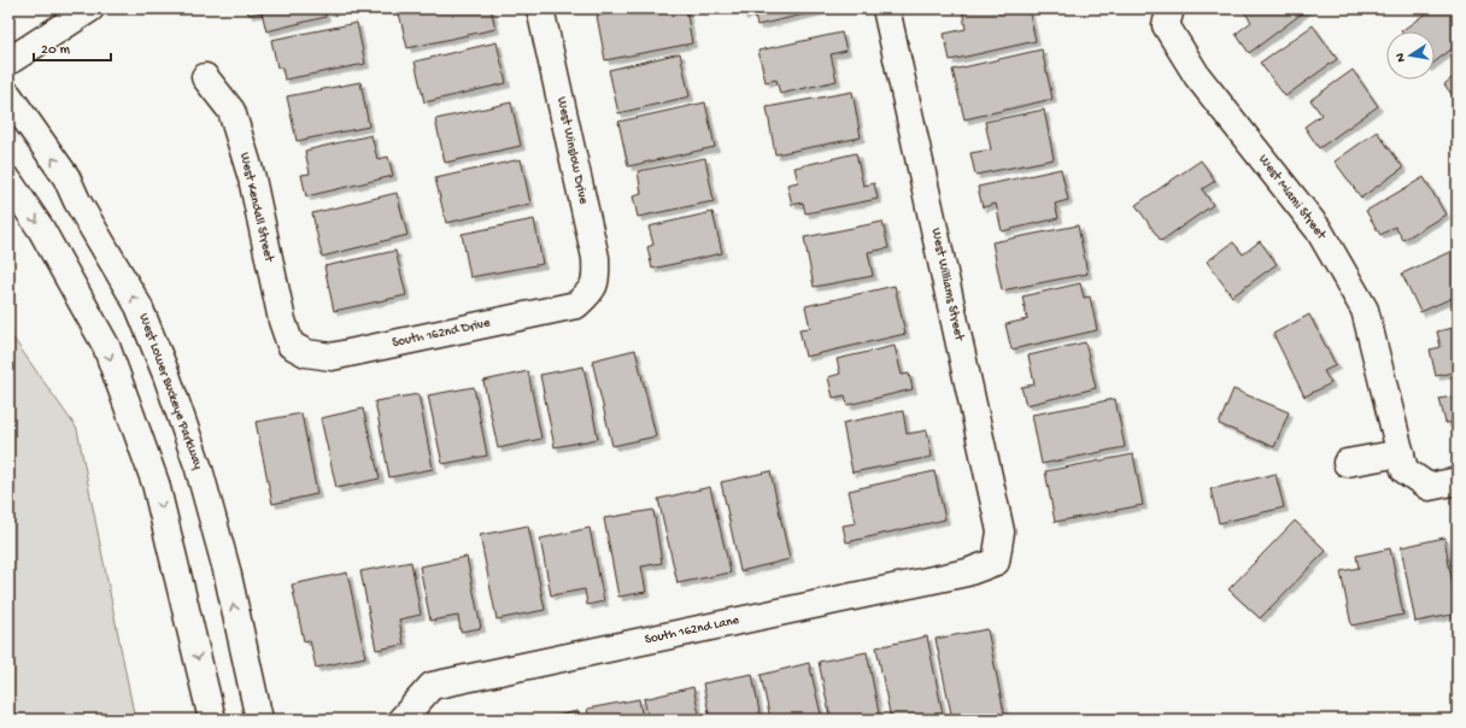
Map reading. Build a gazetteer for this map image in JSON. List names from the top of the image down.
{
  "streets": {
    "street": [
      "West Winslow Drive",
      "West Miami Street",
      "West Kendall Street",
      "West Williams Street",
      "South 162nd Drive",
      "West Lower Buckeye Parkway",
      "South 162nd Lane"
    ]
  },
  "crossings": [
    ["West Winslow Drive", "South 162nd Drive"],
    ["West Kendall Street", "South 162nd Drive"],
    ["West Williams Street", "South 162nd Lane"]
  ],
  "scale_bar": "20 m",
  "north": "left"
}
